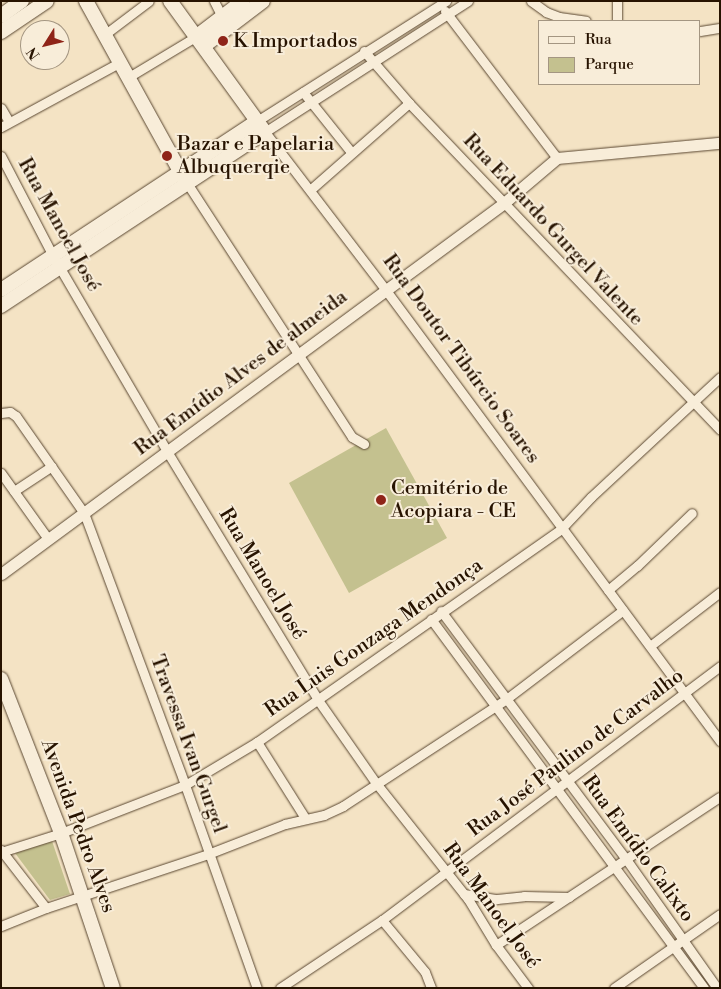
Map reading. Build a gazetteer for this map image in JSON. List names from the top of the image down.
{
  "streets": {
    "main road": ["Rua Doutor Tibúrcio Soares", "Avenida Pedro Alves"],
    "street": [
      "Rua Manoel José",
      "Rua Eduardo Gurgel Valente",
      "Rua Emídio Alves de almeida",
      "Rua Luis Gonzaga Mendonça",
      "Travessa Ivan Gurgel",
      "Rua José Paulino de Carvalho",
      "Rua Emídio Calixto"
    ]
  },
  "crossings": [
    ["Rua Manoel José", "Rua Emídio Alves de almeida"],
    ["Rua Manoel José", "Rua Luis Gonzaga Mendonça"],
    ["Rua Manoel José", "Rua José Paulino de Carvalho"],
    ["Rua Eduardo Gurgel Valente", "Rua Emídio Alves de almeida"],
    ["Rua Eduardo Gurgel Valente", "Rua Luis Gonzaga Mendonça"],
    ["Rua Doutor Tibúrcio Soares", "Rua Emídio Alves de almeida"],
    ["Rua Doutor Tibúrcio Soares", "Rua Luis Gonzaga Mendonça"],
    ["Rua Doutor Tibúrcio Soares", "Rua José Paulino de Carvalho"],
    ["Rua Emídio Alves de almeida", "Travessa Ivan Gurgel"],
    ["Rua Luis Gonzaga Mendonça", "Travessa Ivan Gurgel"],
    ["Rua Luis Gonzaga Mendonça", "Avenida Pedro Alves"],
    ["Rua Luis Gonzaga Mendonça", "Rua Emídio Calixto"],
    ["Rua José Paulino de Carvalho", "Rua Emídio Calixto"]
  ],
  "places": ["K Importados", "Bazar e Papelaria Albuquerqie", "Cemitério de Acopiara - CE"],
  "legend": ["Rua", "Parque"],
  "north": "bottom left"
}
